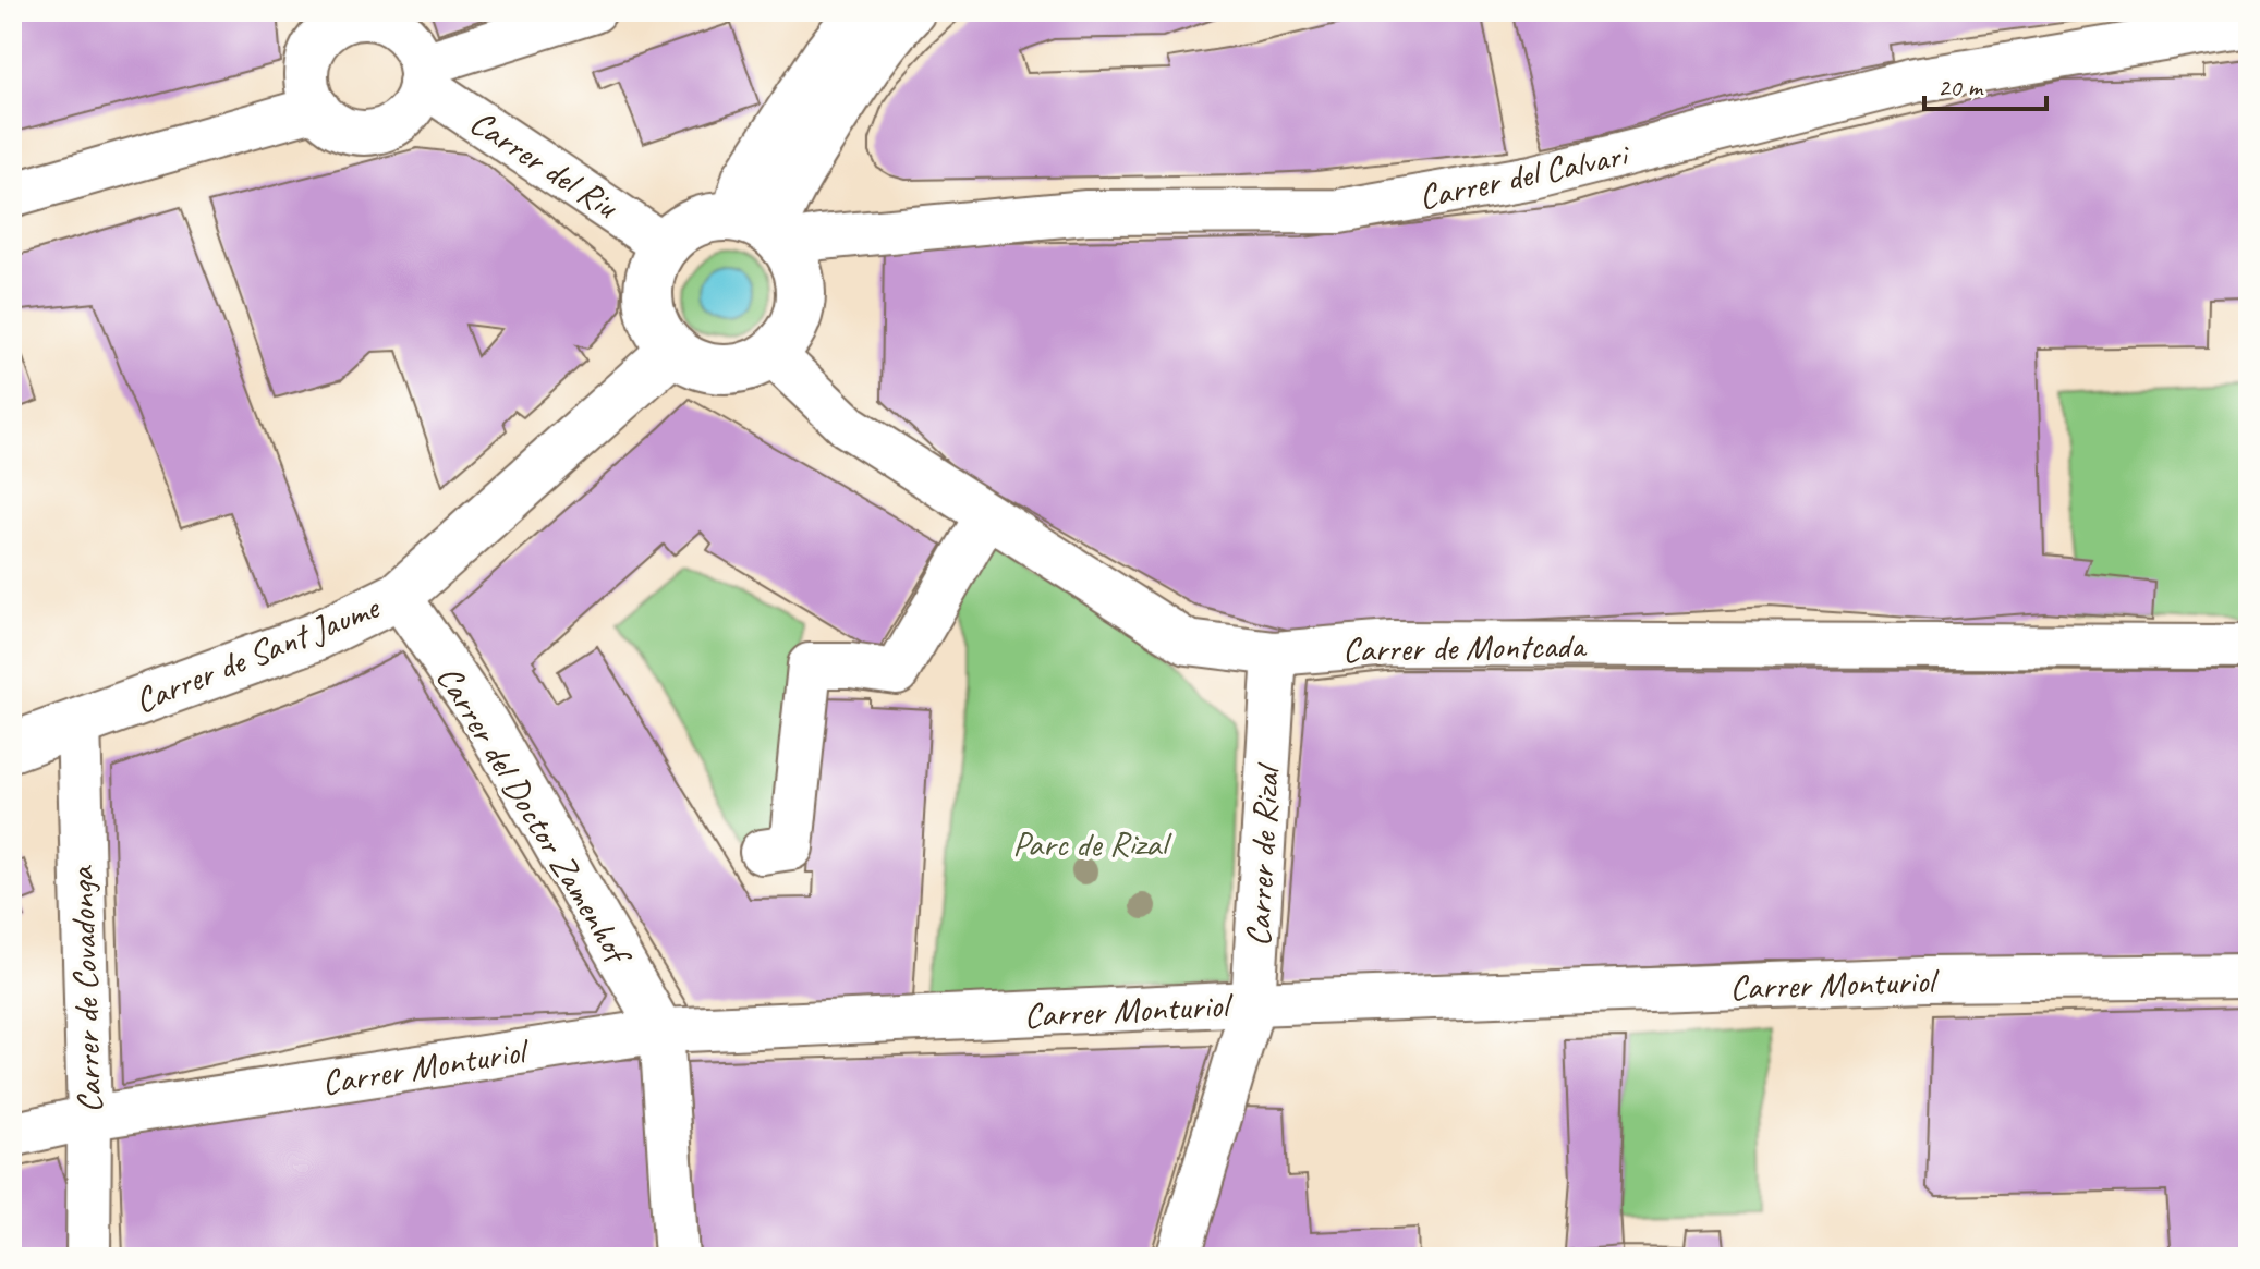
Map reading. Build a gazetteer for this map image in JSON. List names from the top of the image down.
{
  "streets": {
    "street": [
      "Carrer del Riu",
      "Carrer del Calvari",
      "Carrer de Montcada",
      "Carrer de Sant Jaume",
      "Carrer del Doctor Zamenhof",
      "Carrer de Rizal",
      "Carrer Monturiol",
      "Carrer de Covadonga"
    ]
  },
  "crossings": [
    ["Carrer del Riu", "Carrer del Calvari"],
    ["Carrer del Riu", "Carrer de Montcada"],
    ["Carrer del Riu", "Carrer de Sant Jaume"],
    ["Carrer del Calvari", "Carrer de Montcada"],
    ["Carrer del Calvari", "Carrer de Sant Jaume"],
    ["Carrer de Montcada", "Carrer de Sant Jaume"],
    ["Carrer de Montcada", "Carrer de Rizal"],
    ["Carrer de Sant Jaume", "Carrer del Doctor Zamenhof"],
    ["Carrer de Sant Jaume", "Carrer de Covadonga"],
    ["Carrer del Doctor Zamenhof", "Carrer Monturiol"],
    ["Carrer de Rizal", "Carrer Monturiol"],
    ["Carrer Monturiol", "Carrer de Covadonga"]
  ],
  "parks": ["Parc de Rizal"],
  "scale_bar": "20 m"
}
